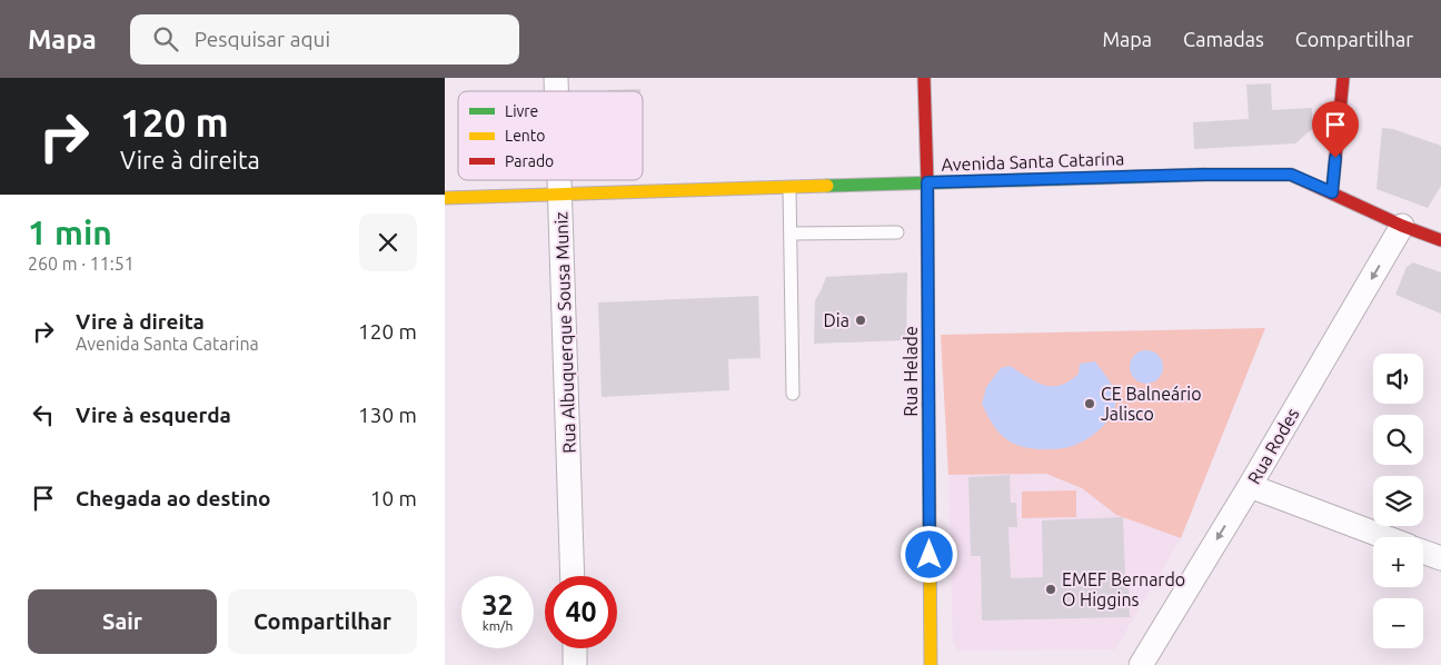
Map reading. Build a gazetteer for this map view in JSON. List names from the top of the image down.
{
  "streets": {
    "street": [
      "Avenida Santa Catarina",
      "Rua Albuquerque Sousa Muniz",
      "Rua Helade",
      "Rua Rodes"
    ]
  },
  "crossings": [
    ["Avenida Santa Catarina", "Rua Albuquerque Sousa Muniz"],
    ["Avenida Santa Catarina", "Rua Helade"],
    ["Avenida Santa Catarina", "Rua Rodes"]
  ],
  "one_way": ["Rua Rodes"],
  "places": ["Dia", "CE Balneário Jalisco", "EMEF Bernardo O Higgins"],
  "legend": ["Livre", "Lento", "Parado"],
  "page": {
    "header": "Mapa",
    "search": "Pesquisar aqui",
    "nav": ["Mapa", "Camadas", "Compartilhar"],
    "turn": ["120 m", "Vire à direita"],
    "heading": ["1 min", "260 m · 11:51"],
    "list": [
      {
        "name": "Vire à direita",
        "note": "Avenida Santa Catarina",
        "value": "120 m"
      },
      {
        "name": "Vire à esquerda",
        "value": "130 m"
      },
      {
        "name": "Chegada ao destino",
        "value": "10 m"
      }
    ],
    "map_buttons": ["+", "−"],
    "speed": "32 km/h",
    "limit": "40",
    "buttons": ["Sair", "Compartilhar"]
  }
}
